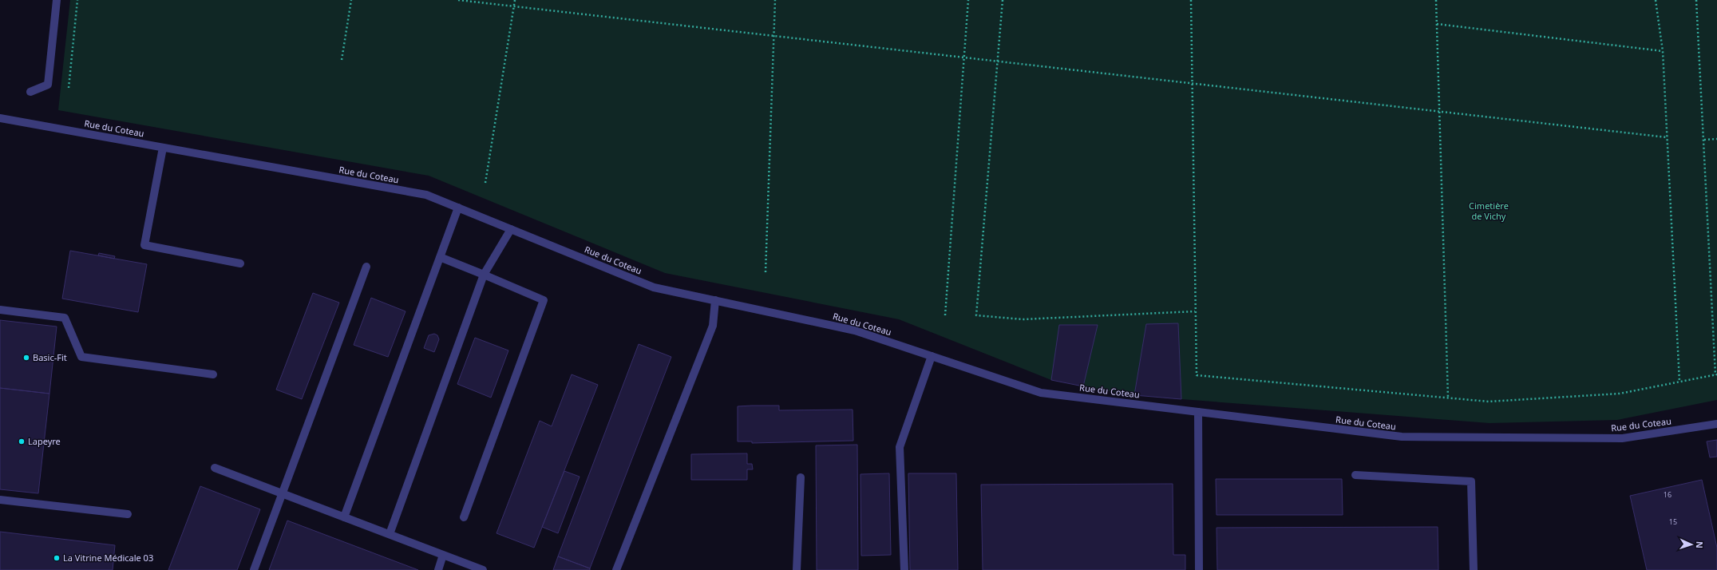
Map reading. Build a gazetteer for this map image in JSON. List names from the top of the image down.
{
  "streets": {
    "street": ["Rue du Coteau"]
  },
  "parks": ["Cimetière de Vichy"],
  "places": ["Basic-Fit", "Lapeyre", "La Vitrine Médicale 03"],
  "house_numbers": ["16", "15"],
  "north": "right"
}
